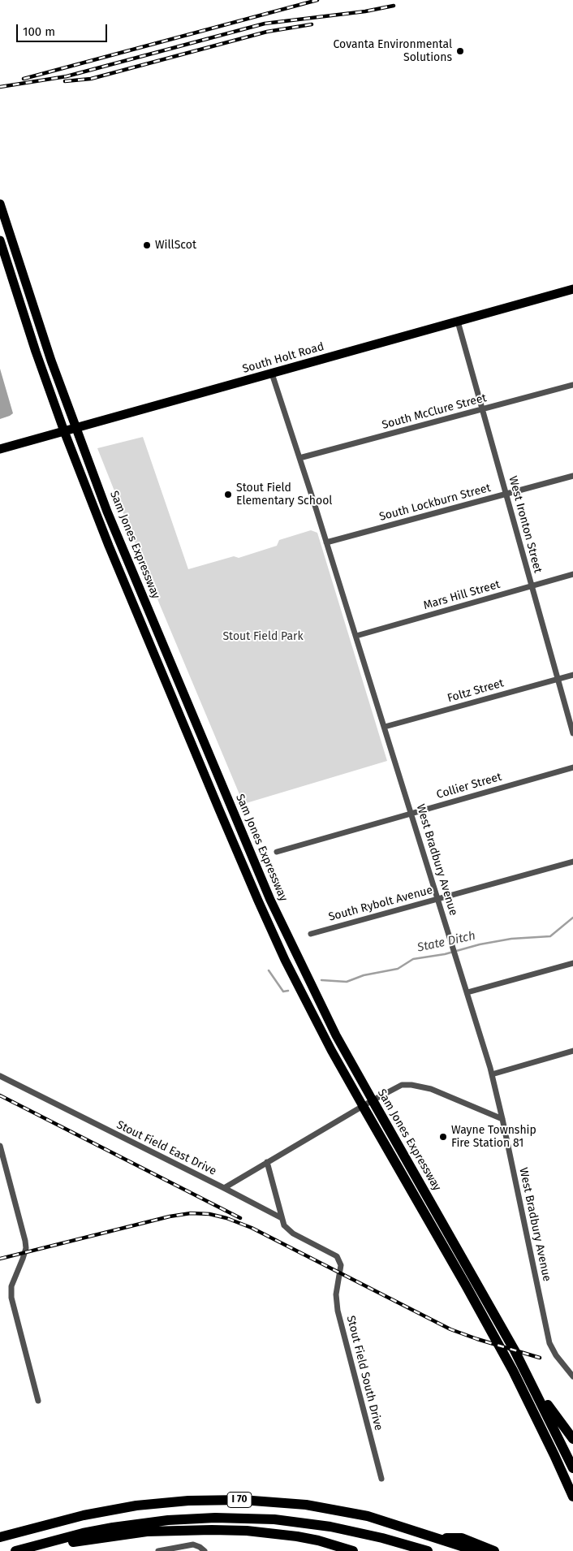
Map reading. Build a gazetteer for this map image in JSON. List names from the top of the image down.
{
  "streets": {
    "highway": ["Sam Jones Expressway", "I 70"],
    "main road": ["South Holt Road"],
    "street": [
      "South McClure Street",
      "South Lockburn Street",
      "West Ironton Street",
      "Mars Hill Street",
      "Foltz Street",
      "Collier Street",
      "West Bradbury Avenue",
      "South Rybolt Avenue",
      "Stout Field East Drive",
      "Stout Field South Drive"
    ]
  },
  "crossings": [
    ["South Holt Road", "West Ironton Street"],
    ["South Holt Road", "Sam Jones Expressway"],
    ["South Holt Road", "West Bradbury Avenue"],
    ["South McClure Street", "West Ironton Street"],
    ["South McClure Street", "West Bradbury Avenue"],
    ["South Lockburn Street", "West Ironton Street"],
    ["South Lockburn Street", "West Bradbury Avenue"],
    ["West Ironton Street", "Mars Hill Street"],
    ["West Ironton Street", "Foltz Street"],
    ["Sam Jones Expressway", "Stout Field East Drive"],
    ["Mars Hill Street", "West Bradbury Avenue"],
    ["Foltz Street", "West Bradbury Avenue"],
    ["Collier Street", "West Bradbury Avenue"],
    ["West Bradbury Avenue", "South Rybolt Avenue"],
    ["West Bradbury Avenue", "Stout Field East Drive"]
  ],
  "water": ["State Ditch"],
  "parks": ["Stout Field Park"],
  "places": [
    "Covanta Environmental Solutions",
    "WillScot",
    "Stout Field Elementary School",
    "Wayne Township Fire Station 81"
  ],
  "scale_bar": "100 m"
}
